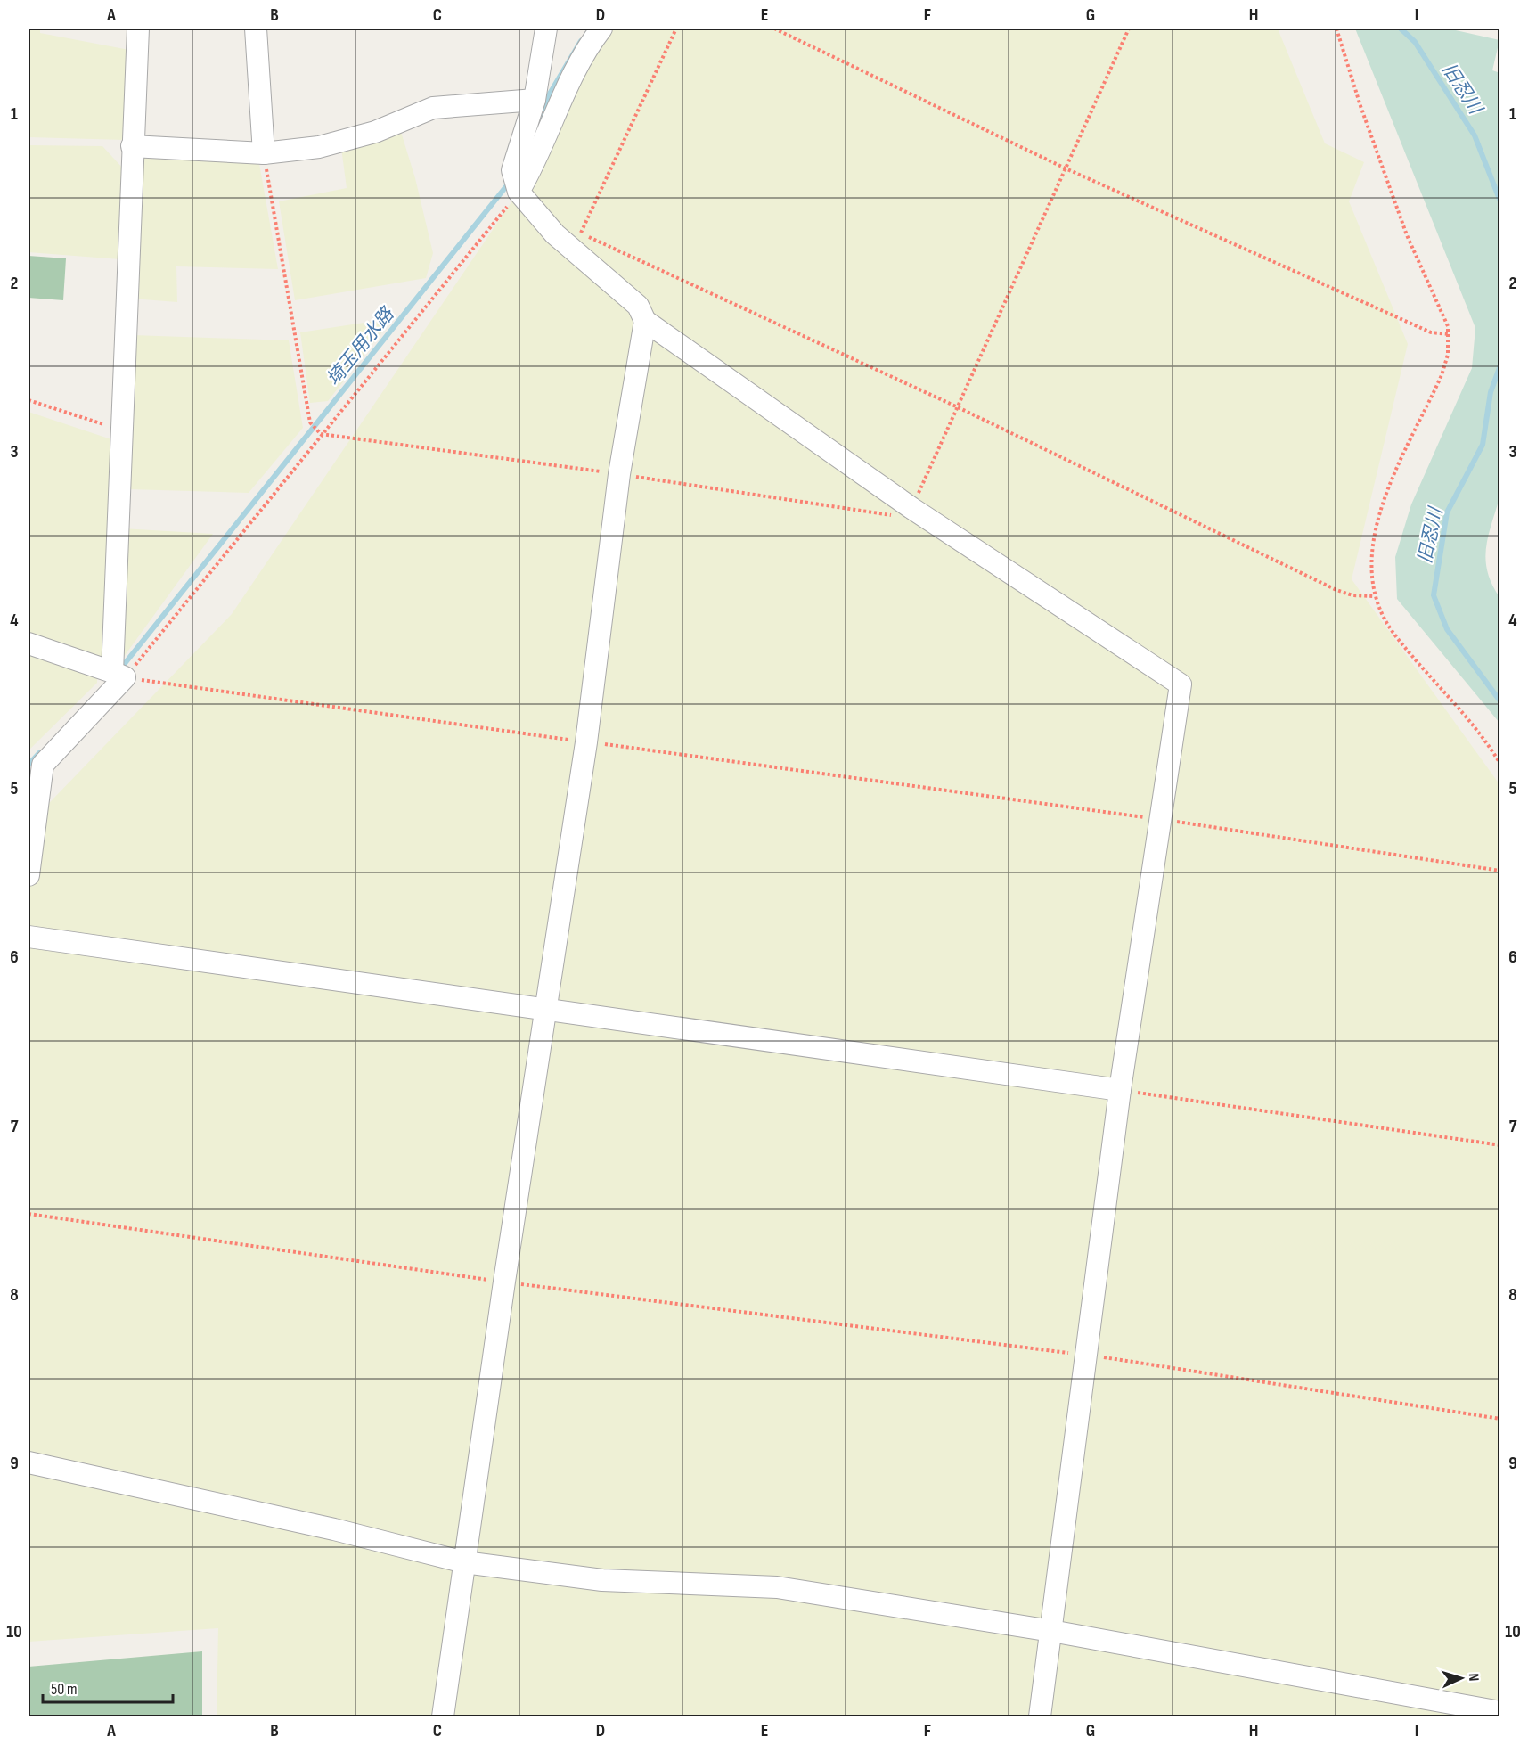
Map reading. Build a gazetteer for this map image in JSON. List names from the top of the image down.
{
  "water": ["旧忍川", "埼玉用水路"],
  "scale_bar": "50 m",
  "north": "right",
  "grid": {
    "columns": [
      "A",
      "B",
      "C",
      "D",
      "E",
      "F",
      "G",
      "H",
      "I"
    ],
    "rows": [
      "1",
      "2",
      "3",
      "4",
      "5",
      "6",
      "7",
      "8",
      "9",
      "10"
    ]
  }
}
